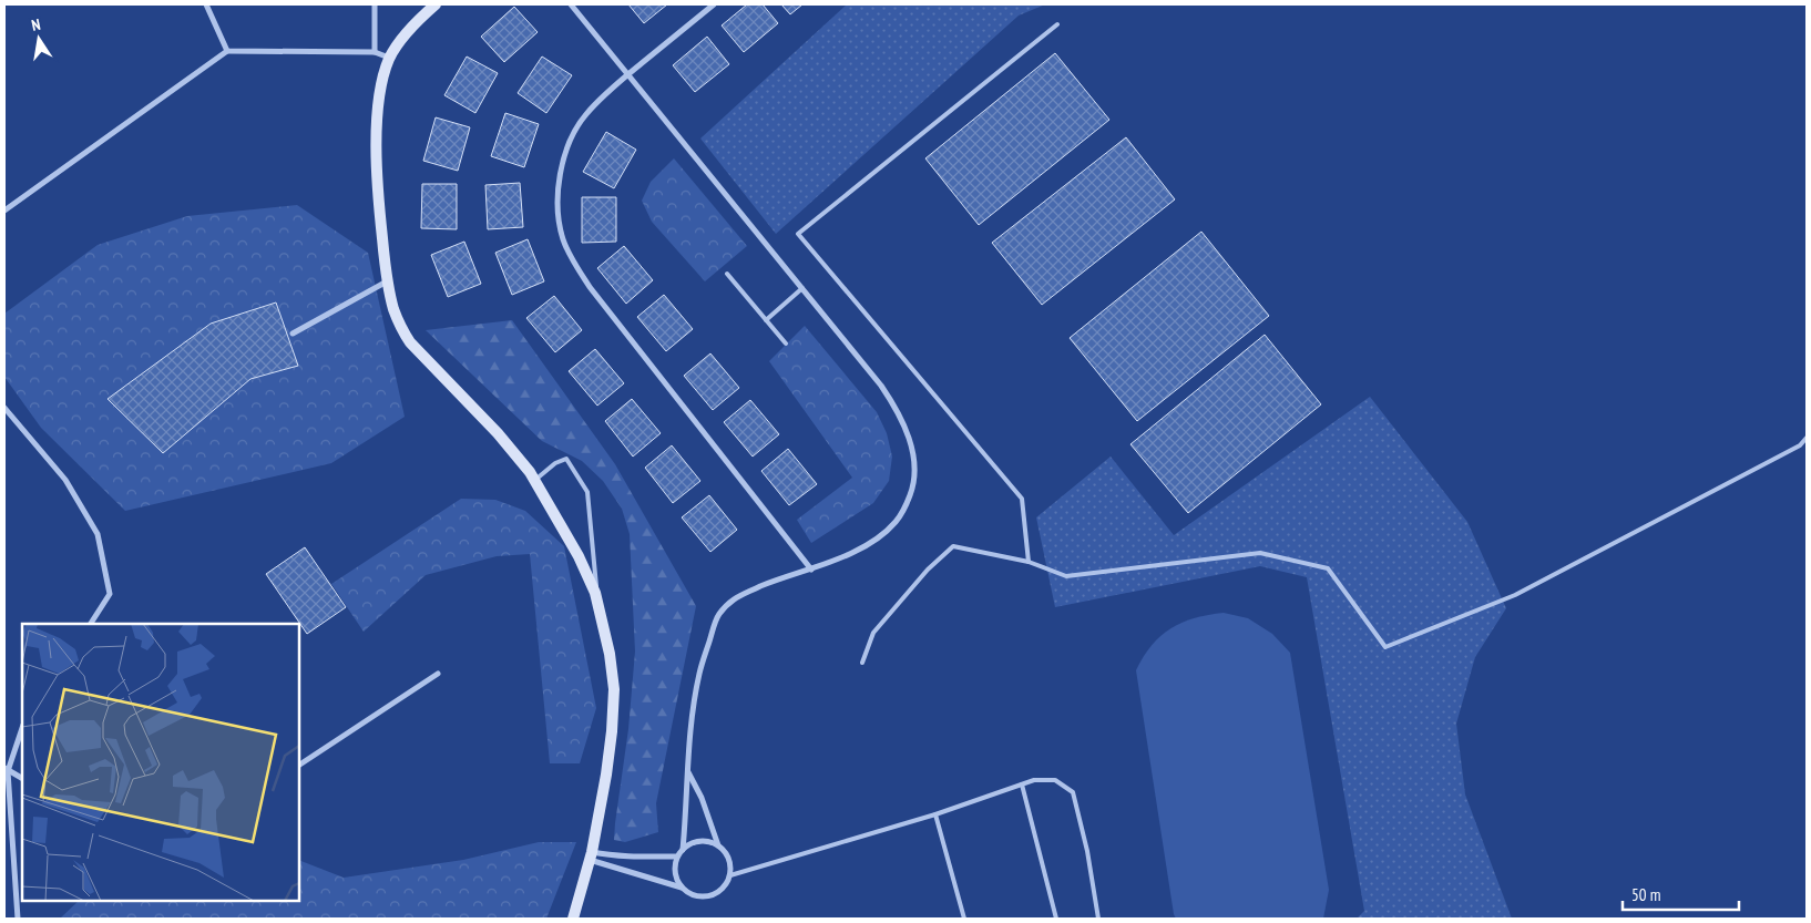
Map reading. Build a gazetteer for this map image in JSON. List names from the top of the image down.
{
  "scale_bar": "50 m",
  "north": "top"
}
